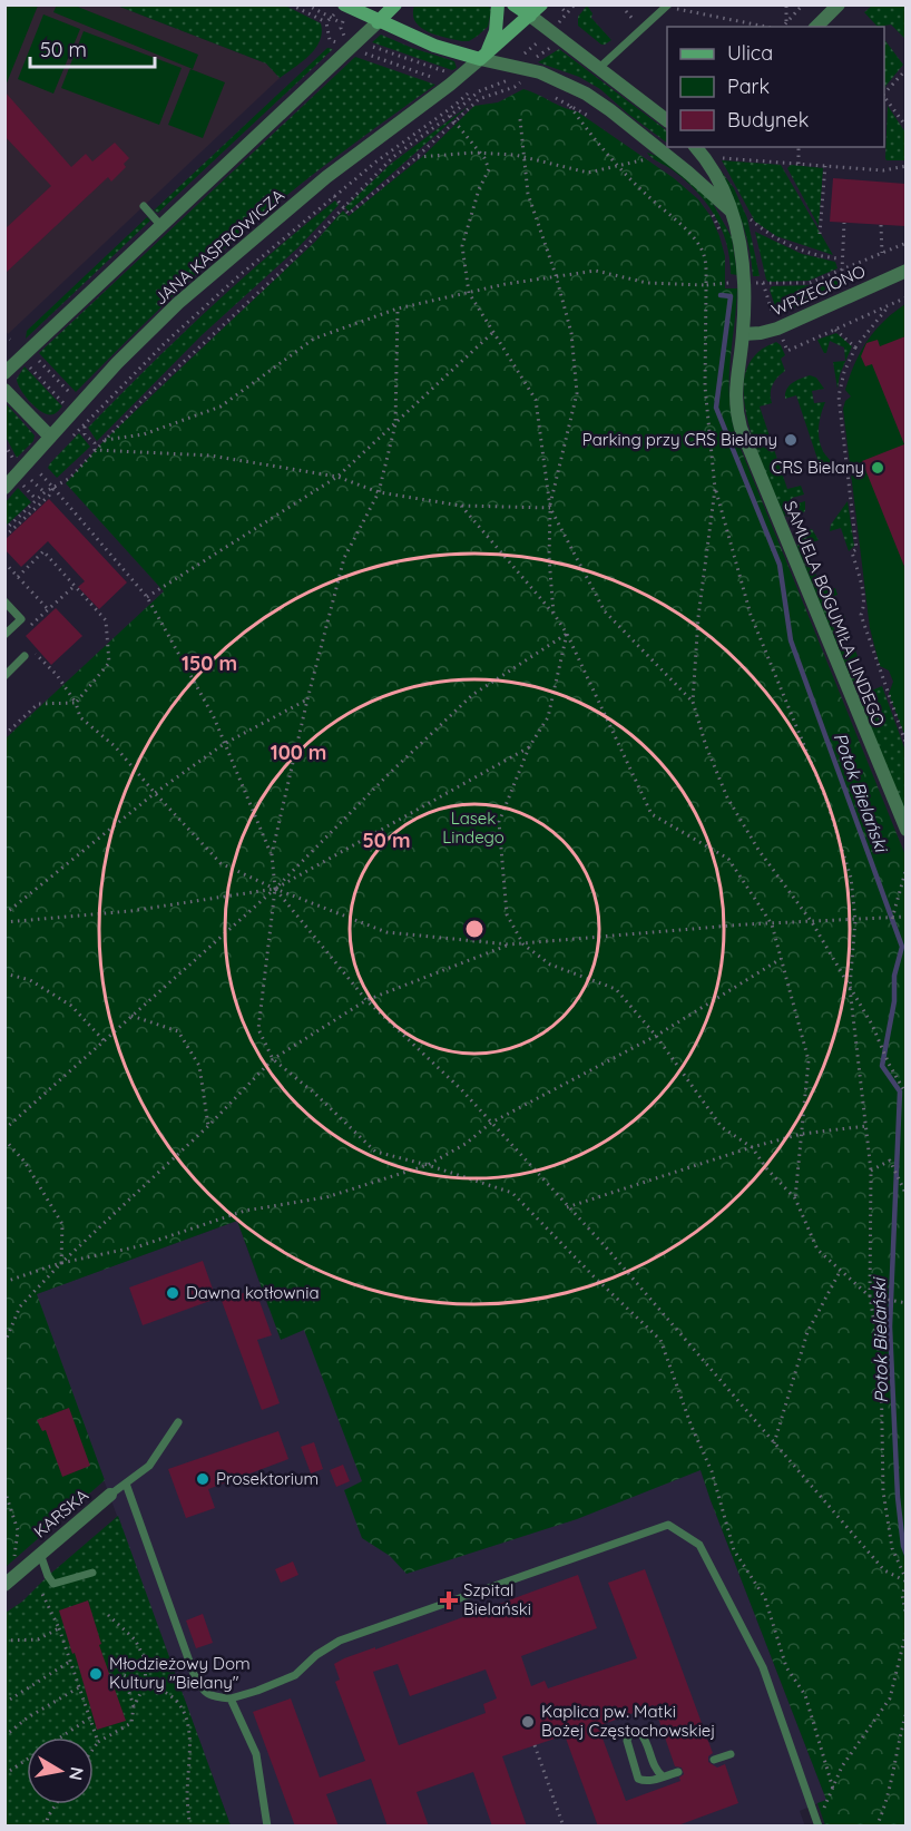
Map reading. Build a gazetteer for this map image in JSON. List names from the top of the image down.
{
  "streets": {
    "street": [
      "JANA KASPROWICZA",
      "WRZECIONO",
      "SAMUELA BOGUMIŁA LINDEGO",
      "KARSKA"
    ]
  },
  "crossings": [
    ["WRZECIONO", "SAMUELA BOGUMIŁA LINDEGO"]
  ],
  "water": ["Potok Bielański"],
  "parks": ["Lasek Lindego"],
  "places": {
    "other": [
      "Parking przy CRS Bielany",
      "CRS Bielany",
      "Dawna kotłownia",
      "Prosektorium",
      "Młodzieżowy Dom Kultury \"Bielany\"",
      "Kaplica pw. Matki Bożej Częstochowskiej"
    ],
    "health": ["Szpital Bielański"]
  },
  "legend": ["Ulica", "Park", "Budynek"],
  "scale_bar": "50 m",
  "north": "right",
  "rings": ["150 m", "100 m", "50 m"]
}
